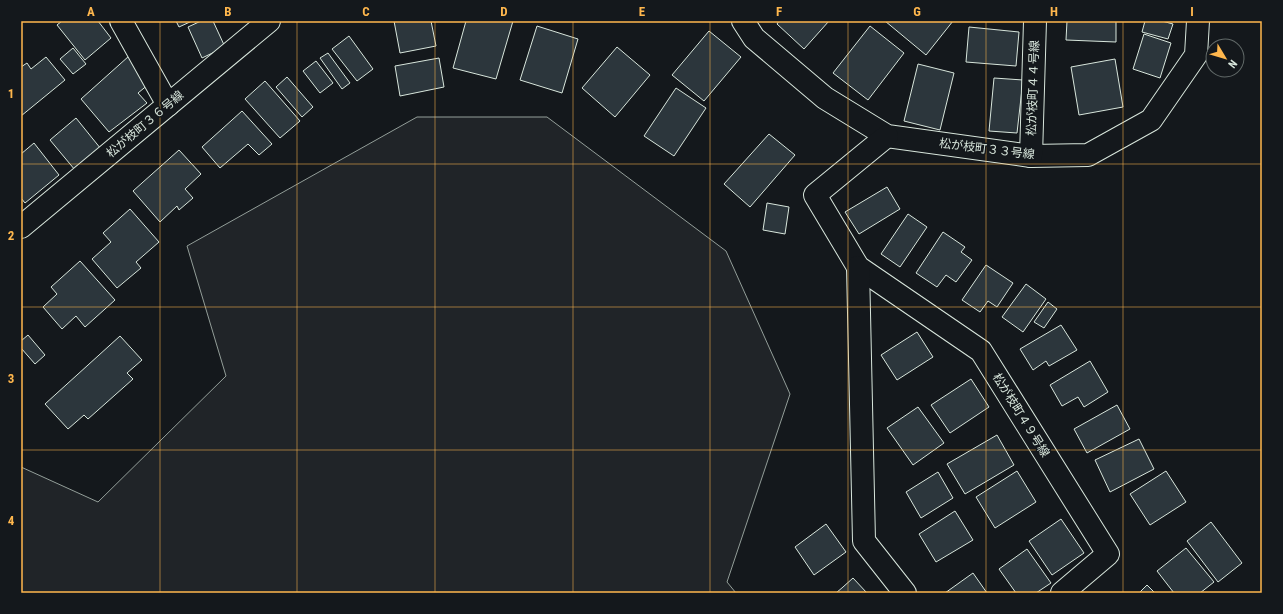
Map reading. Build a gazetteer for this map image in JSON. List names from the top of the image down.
{
  "streets": {
    "street": [
      "松が枝町４４号線",
      "松が枝町３６号線",
      "松が枝町３３号線",
      "松が枝町４９号線"
    ]
  },
  "crossings": [
    ["松が枝町４４号線", "松が枝町３３号線"],
    ["松が枝町３３号線", "松が枝町４９号線"]
  ],
  "north": "bottom right",
  "grid": {
    "columns": [
      "A",
      "B",
      "C",
      "D",
      "E",
      "F",
      "G",
      "H",
      "I"
    ],
    "rows": [
      "1",
      "2",
      "3",
      "4"
    ]
  }
}
